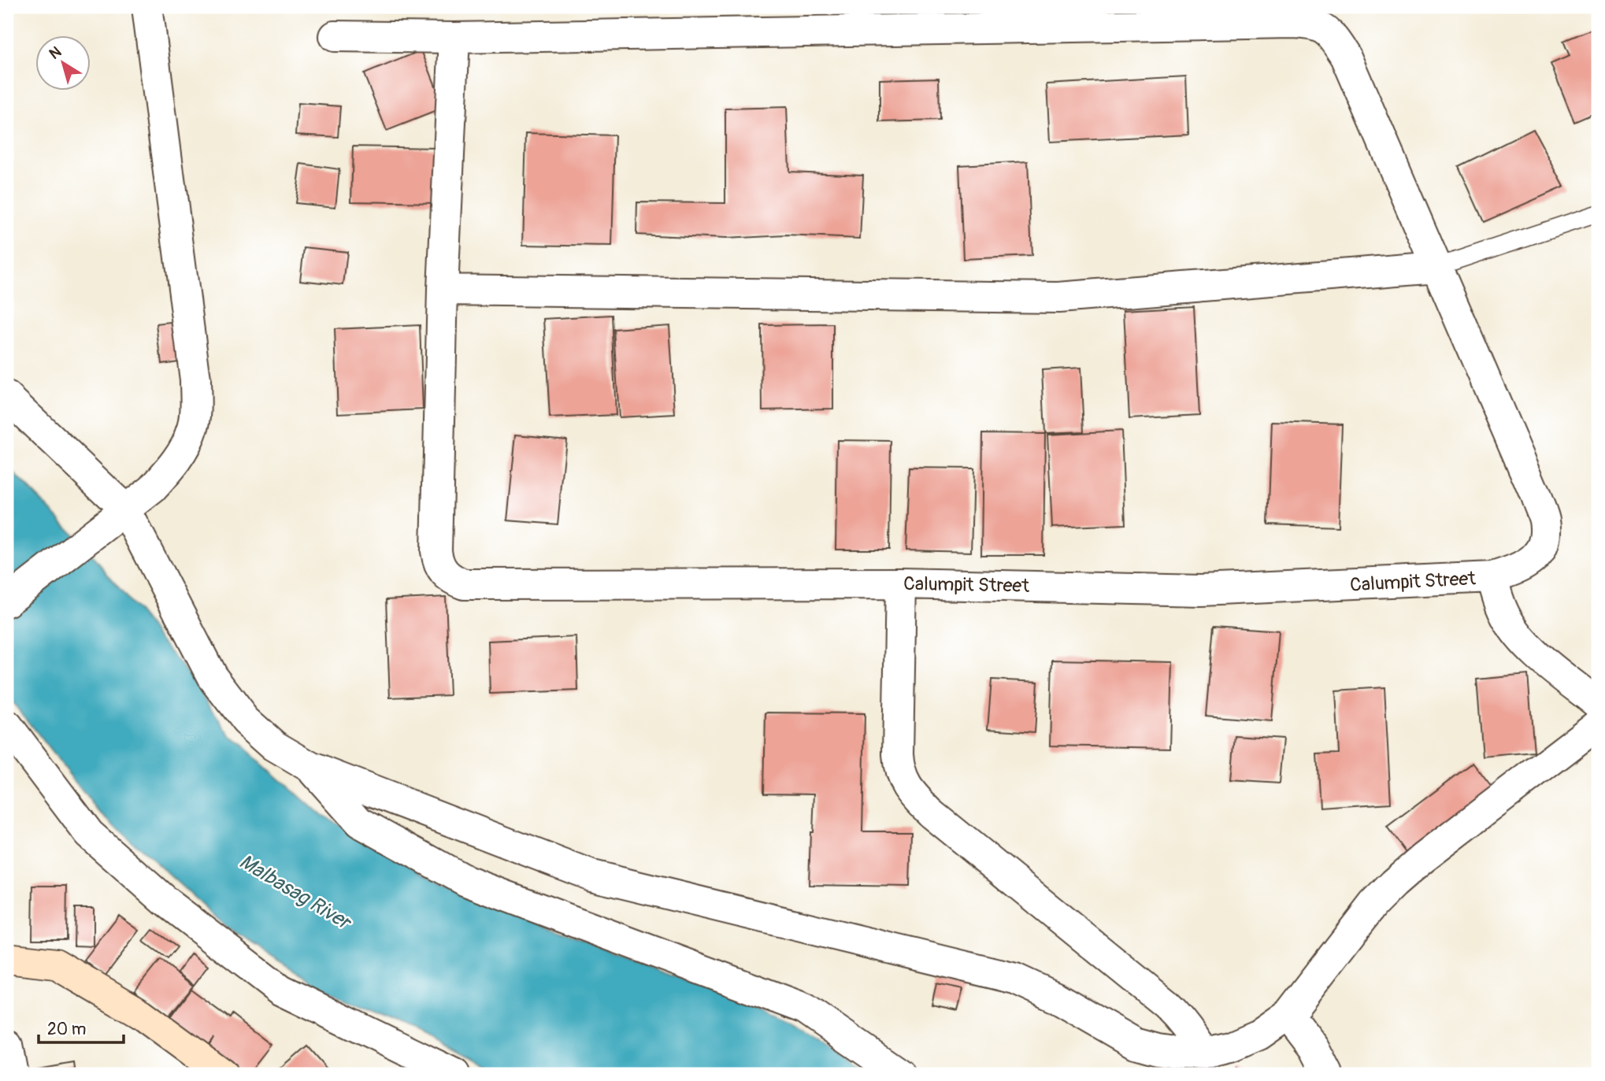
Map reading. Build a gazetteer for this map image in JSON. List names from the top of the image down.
{
  "streets": {
    "street": ["Calumpit Street"]
  },
  "water": ["Malbasag River"],
  "scale_bar": "20 m",
  "north": "top left"
}
